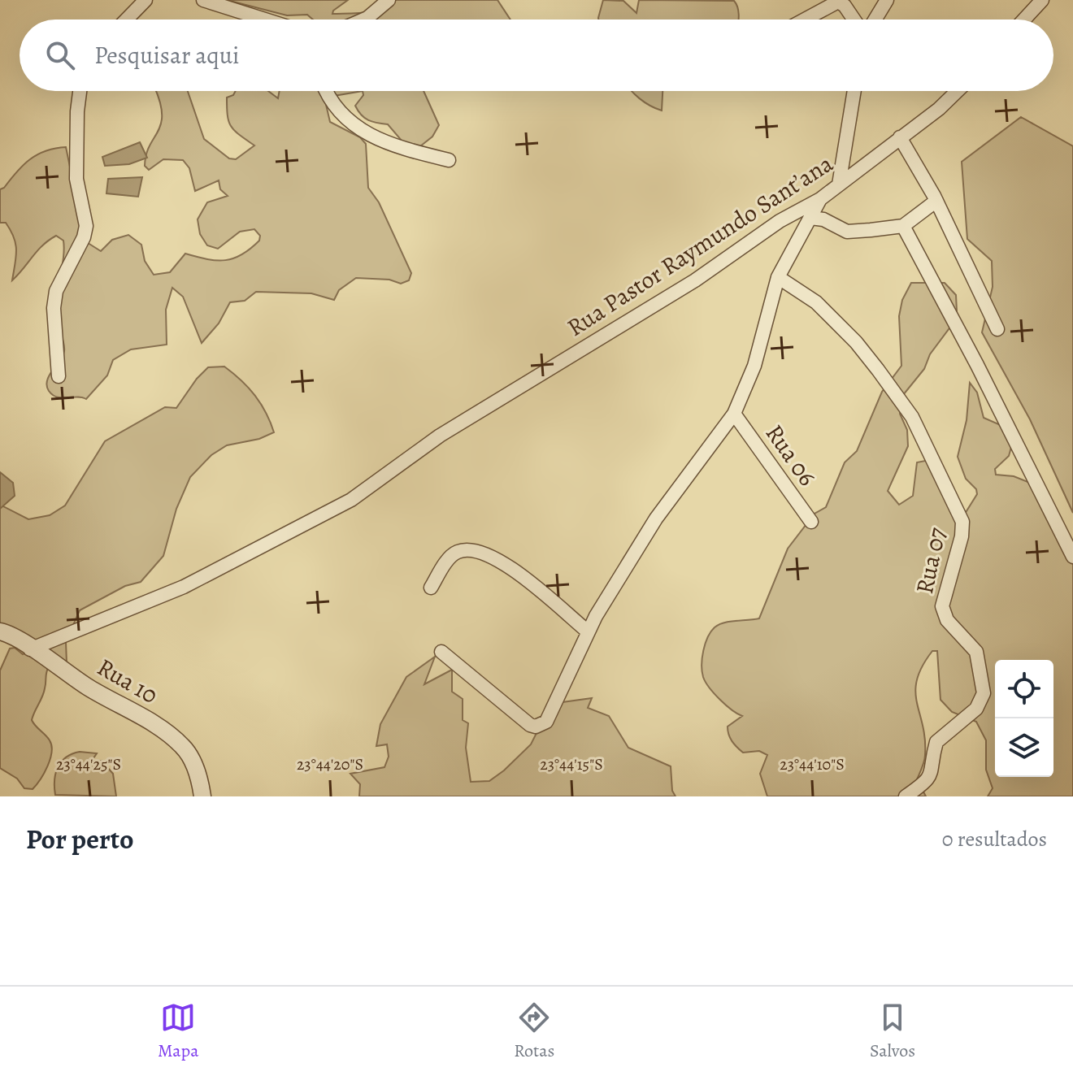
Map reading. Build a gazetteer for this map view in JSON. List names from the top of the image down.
{
  "streets": {
    "street": [
      "Rua Pastor Raymundo Sant’ana",
      "Rua 06",
      "Rua 07",
      "Rua 10"
    ]
  },
  "crossings": [
    ["Rua Pastor Raymundo Sant’ana", "Rua 10"]
  ],
  "page": {
    "search": "Pesquisar aqui",
    "heading": ["Por perto", "0 resultados"],
    "nav": ["Mapa", "Rotas", "Salvos"]
  },
  "coordinates": [
    "23°44'25\"S",
    "23°44'20\"S",
    "23°44'15\"S",
    "23°44'10\"S"
  ]
}
